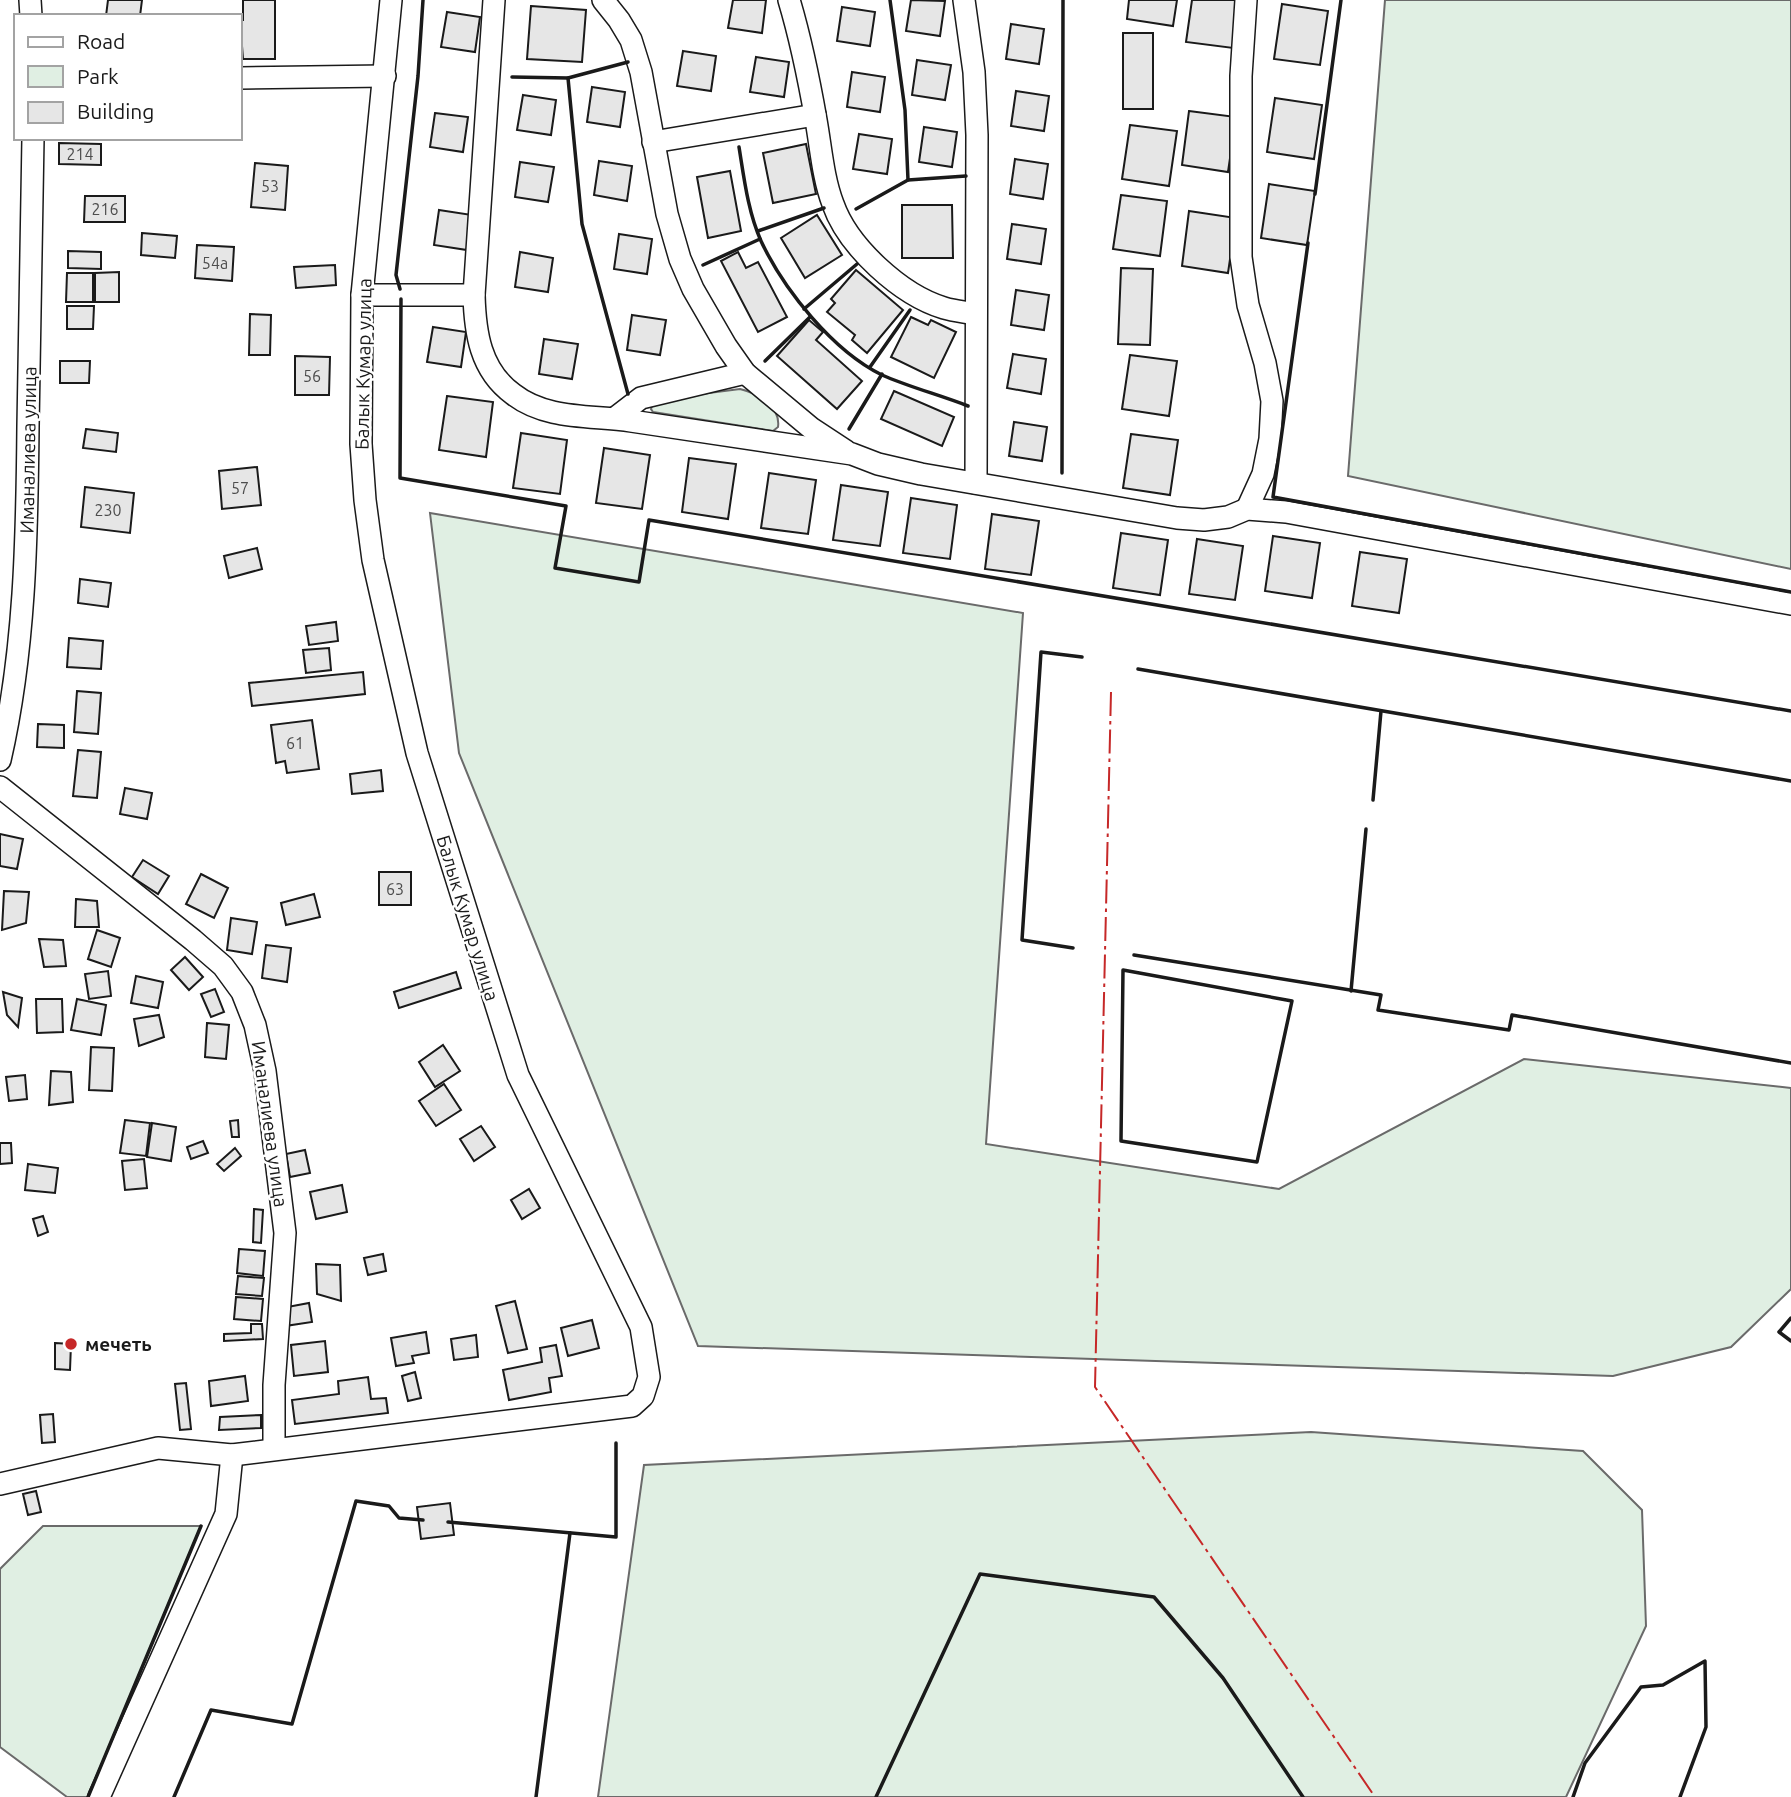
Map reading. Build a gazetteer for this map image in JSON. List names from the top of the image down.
{
  "streets": {
    "street": ["Балык Кумар улица", "Иманалиева улица"]
  },
  "crossings": [
    ["Балык Кумар улица", "Иманалиева улица"]
  ],
  "places": ["мечеть"],
  "house_numbers": [
    "214",
    "53",
    "216",
    "54а",
    "56",
    "57",
    "230",
    "61",
    "63"
  ],
  "legend": ["Road", "Park", "Building"]
}
